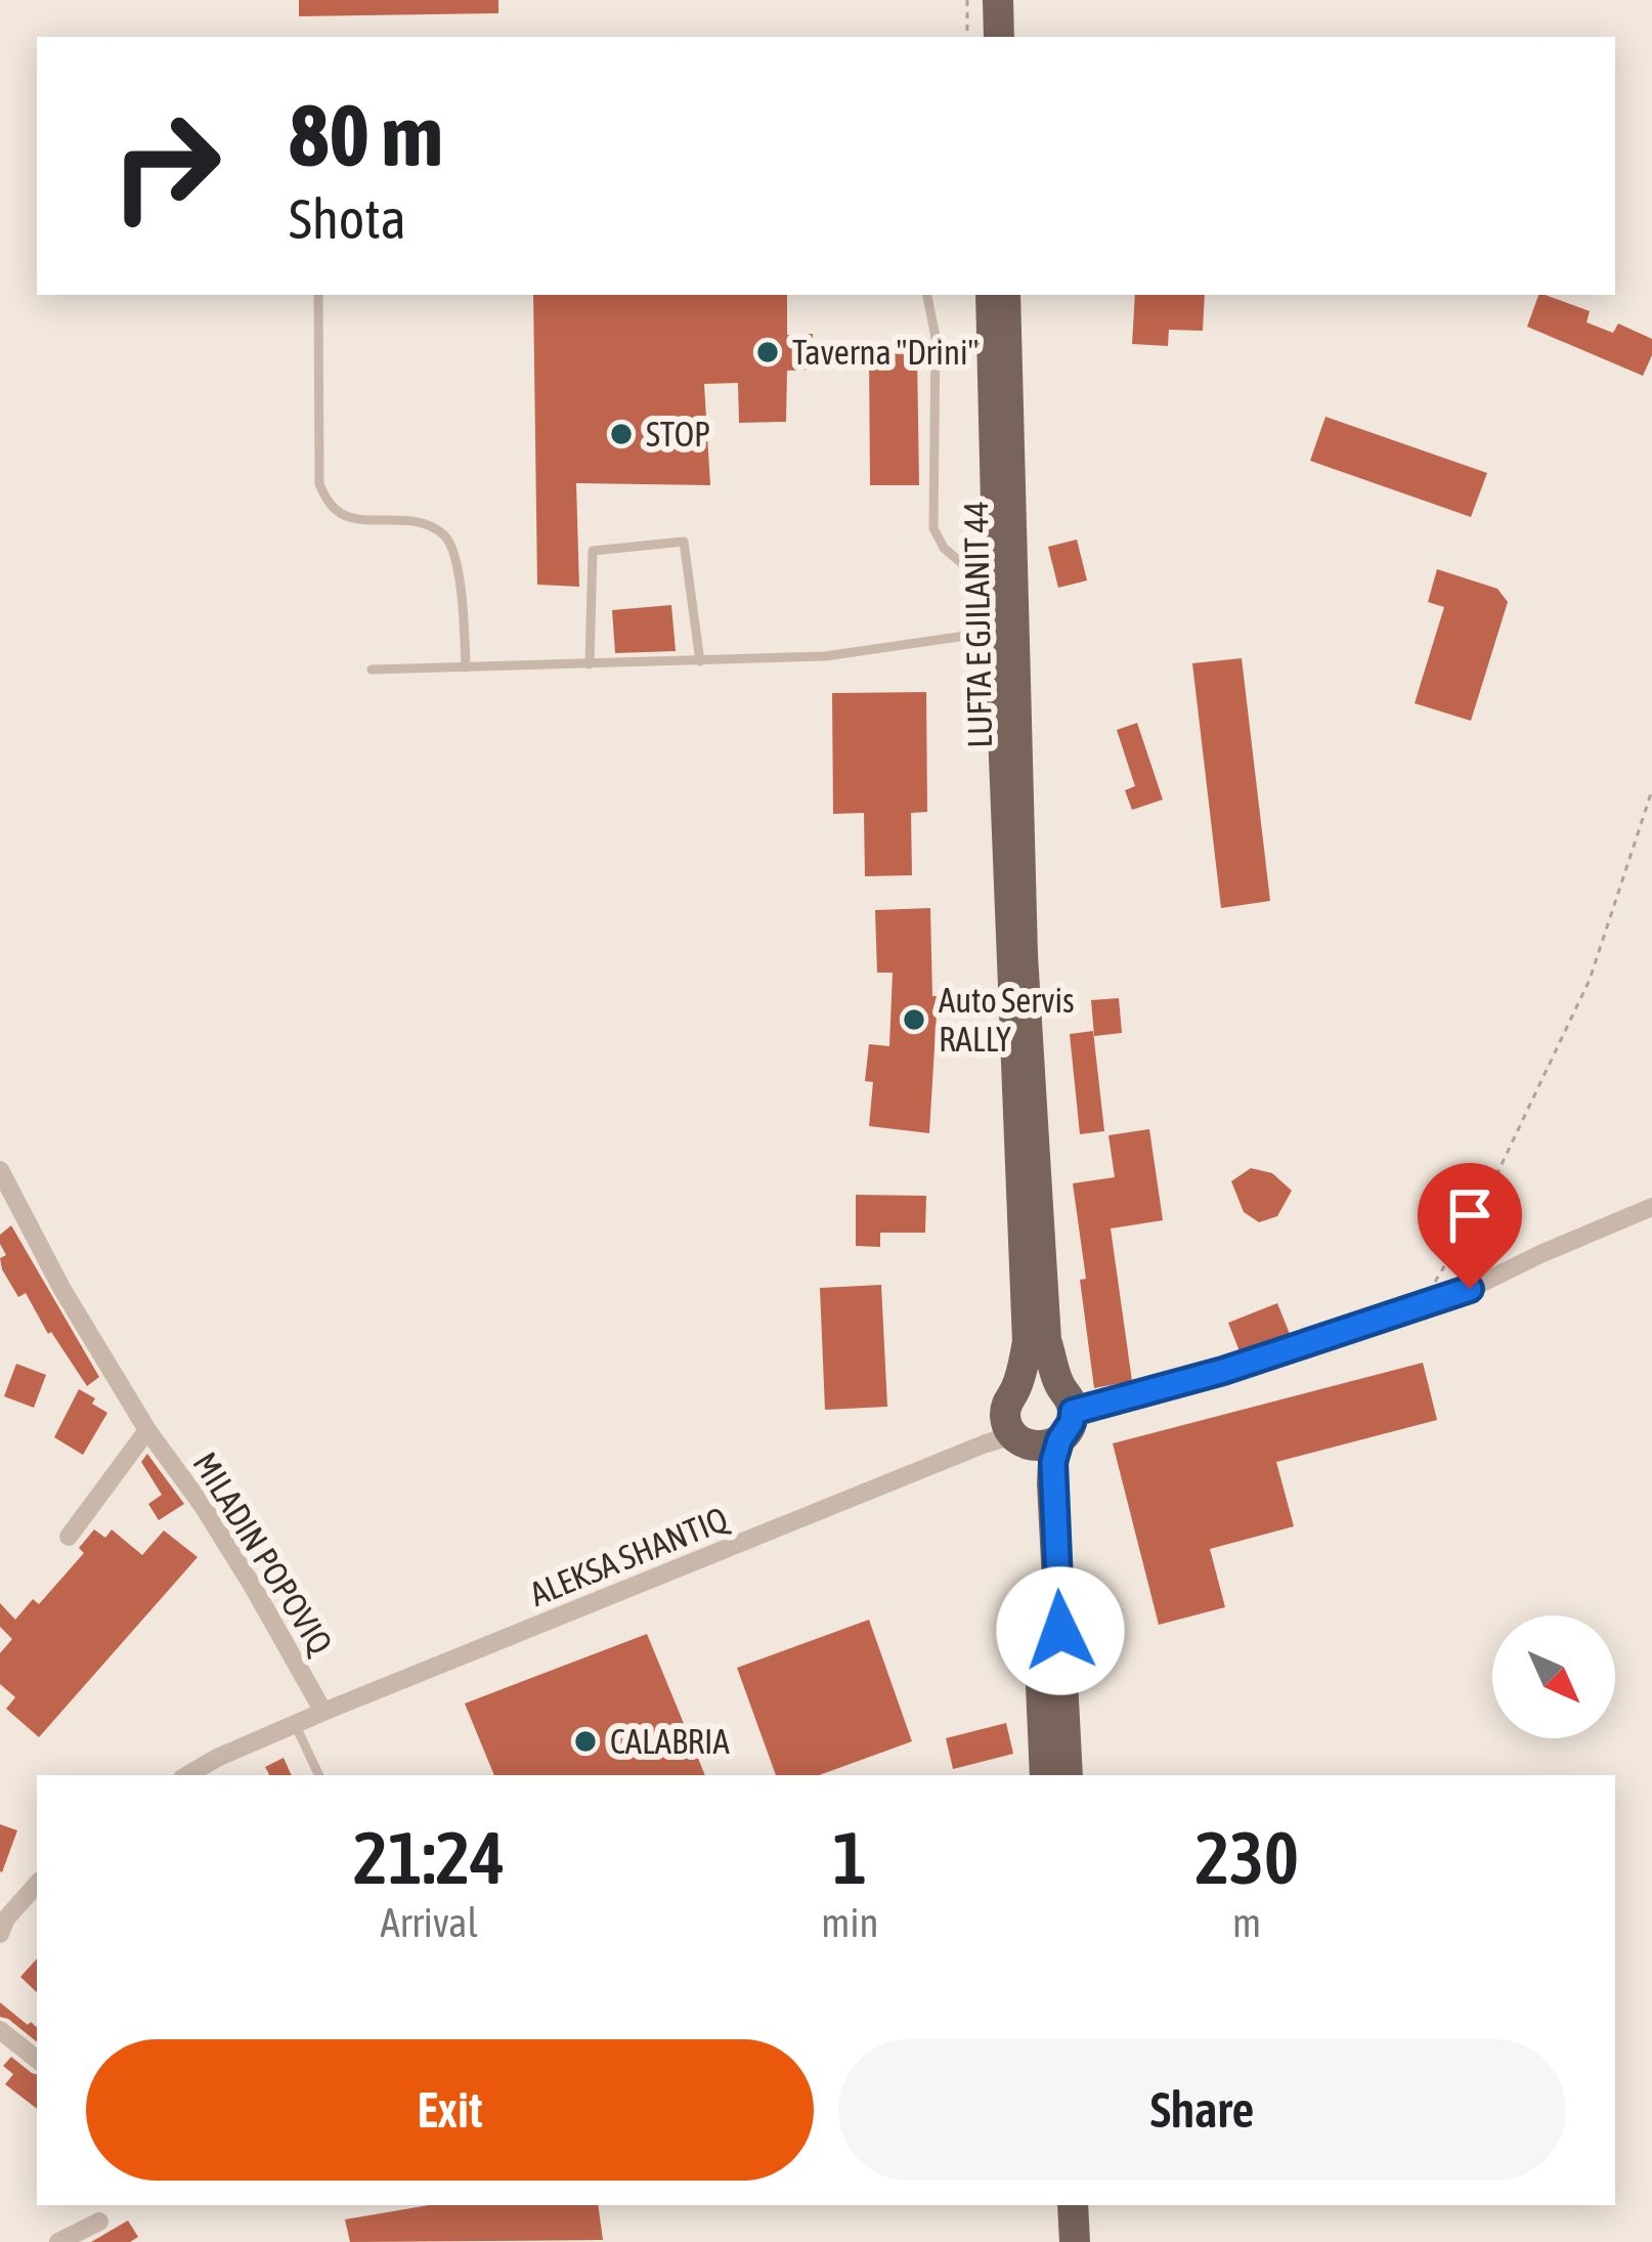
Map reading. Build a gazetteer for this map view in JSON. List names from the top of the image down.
{
  "streets": {
    "main road": ["LUFTA E GJILANIT 44"],
    "street": ["MILADIN POPOVIQ", "ALEKSA SHANTIQ"]
  },
  "crossings": [
    ["LUFTA E GJILANIT 44", "ALEKSA SHANTIQ"],
    ["MILADIN POPOVIQ", "ALEKSA SHANTIQ"]
  ],
  "places": [
    "Taverna \"Drini\"",
    "STOP",
    "Auto Servis RALLY",
    "CALABRIA"
  ],
  "north": "bottom right",
  "page": {
    "turn": ["80 m", "Shota"],
    "eta": [
      "21:24",
      "Arrival",
      "1",
      "min",
      "230",
      "m"
    ],
    "buttons": ["Exit", "Share"]
  }
}
